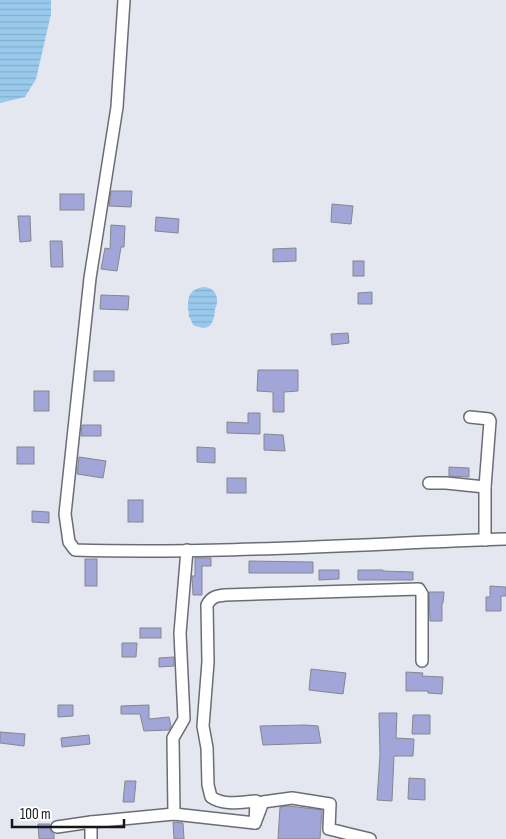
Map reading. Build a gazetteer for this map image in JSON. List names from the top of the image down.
{
  "scale_bar": "100 m"
}
